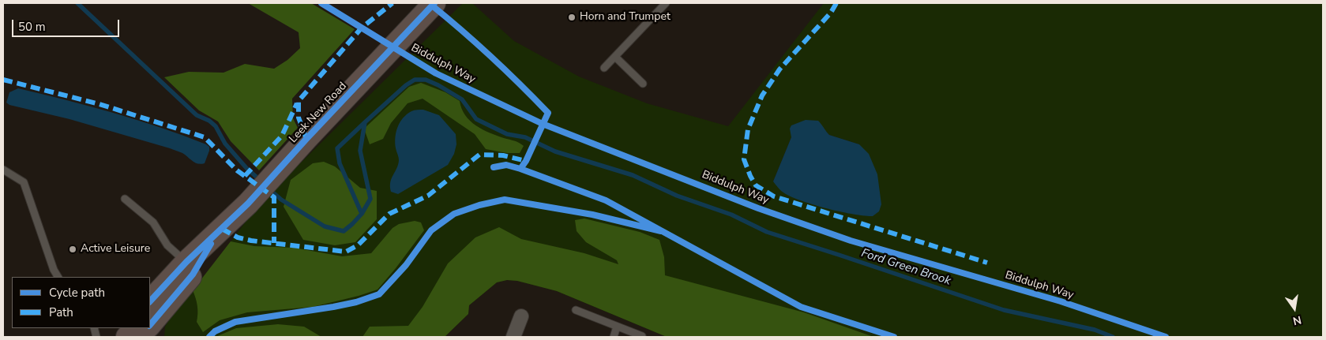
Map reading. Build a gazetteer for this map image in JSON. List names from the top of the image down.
{
  "streets": {
    "highway": ["Leek New Road"],
    "cycle path": ["Biddulph Way"]
  },
  "water": ["Ford Green Brook"],
  "places": ["Horn and Trumpet", "Active Leisure"],
  "legend": ["Cycle path", "Path"],
  "scale_bar": "50 m",
  "north": "bottom"
}
